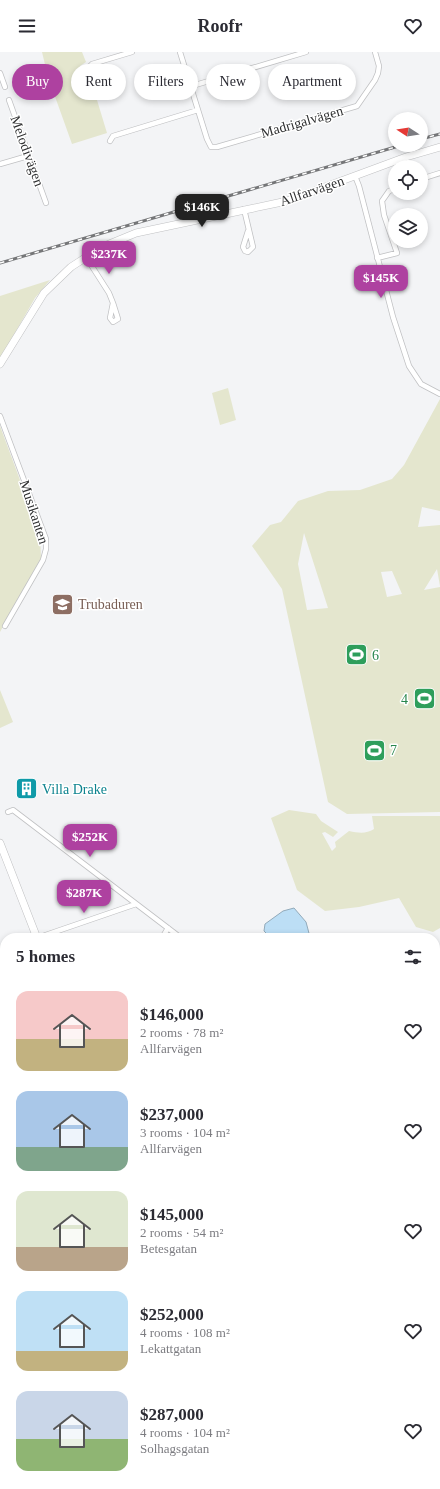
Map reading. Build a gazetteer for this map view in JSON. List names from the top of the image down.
{
  "streets": {
    "street": [
      "Madrigalvägen",
      "Melodivägen",
      "Allfarvägen",
      "Musikanten"
    ]
  },
  "places": {
    "school or university": ["Trubaduren"],
    "sports": ["6", "4", "7"],
    "building": ["Villa Drake"]
  },
  "north": "left",
  "page": {
    "header": "Roofr",
    "chip": [
      "Buy",
      "Rent",
      "Filters",
      "New",
      "Apartment"
    ],
    "price": [
      "$146K",
      "$237K",
      "$145K",
      "$252K",
      "$287K"
    ],
    "heading": "5 homes",
    "list": [
      {
        "name": "$146,000",
        "note": "2 rooms · 78 m² · Allfarvägen"
      },
      {
        "name": "$237,000",
        "note": "3 rooms · 104 m² · Allfarvägen"
      },
      {
        "name": "$145,000",
        "note": "2 rooms · 54 m² · Betesgatan"
      },
      {
        "name": "$252,000",
        "note": "4 rooms · 108 m² · Lekattgatan"
      },
      {
        "name": "$287,000",
        "note": "4 rooms · 104 m² · Solhagsgatan"
      }
    ]
  }
}
